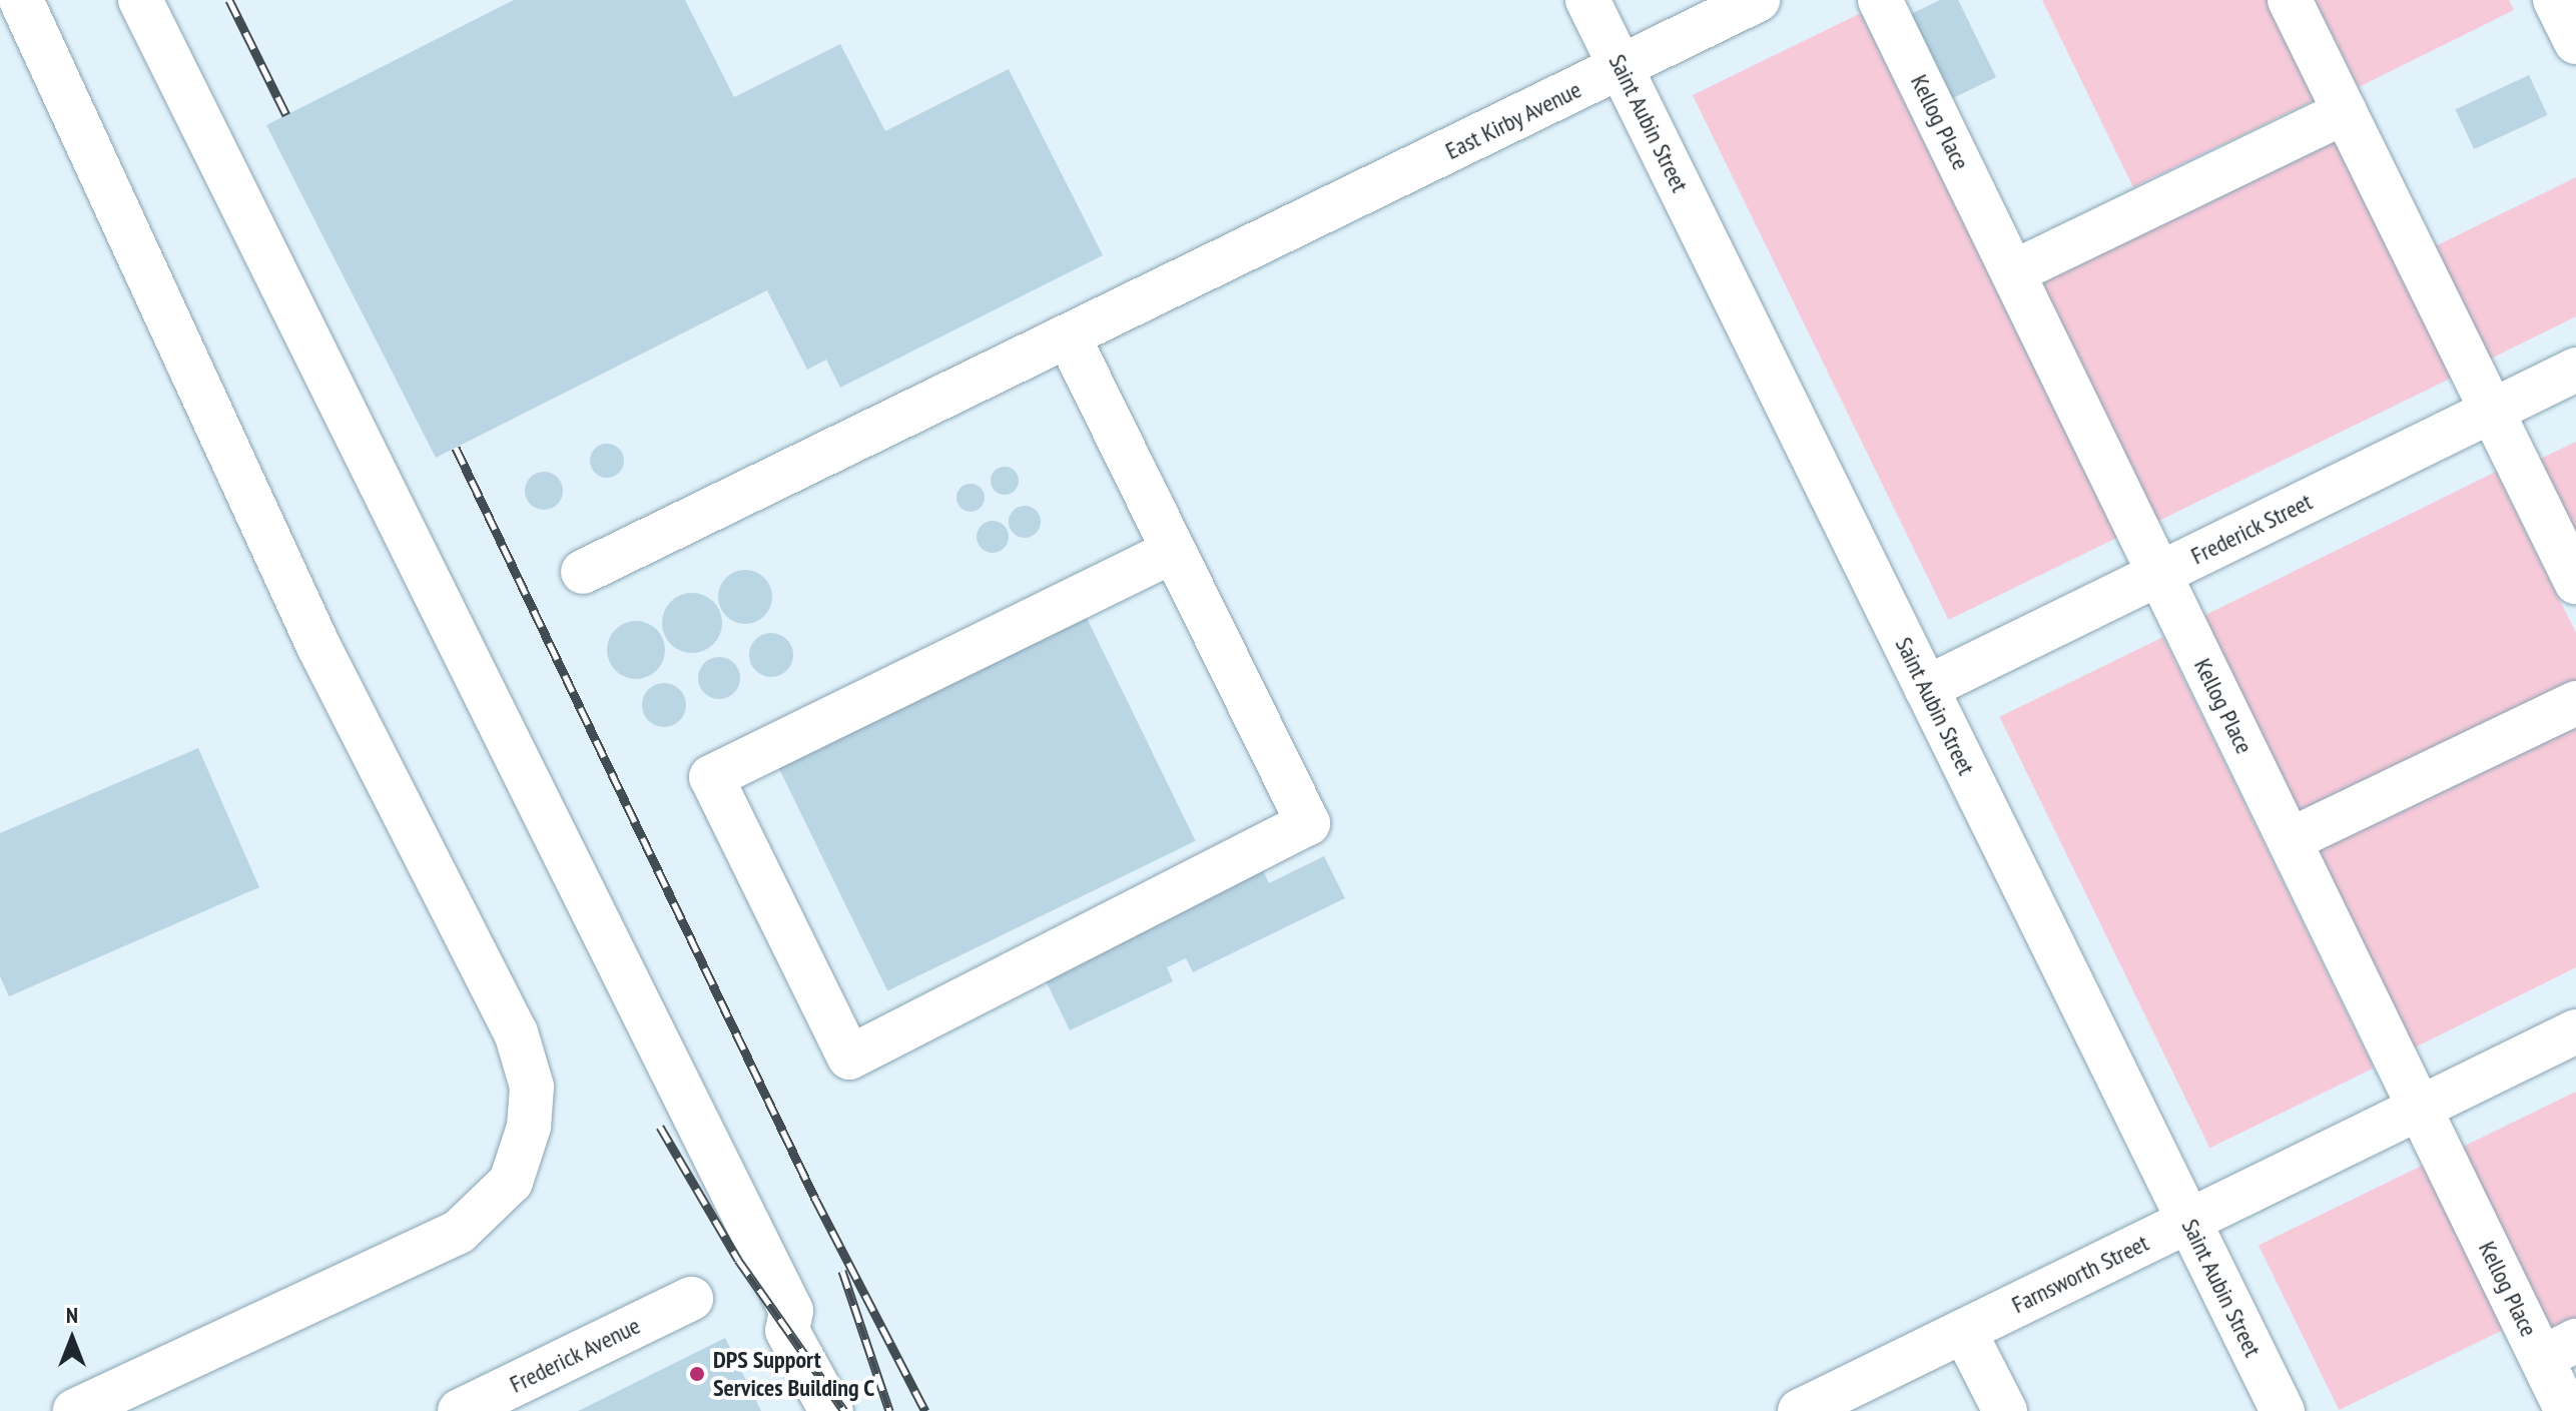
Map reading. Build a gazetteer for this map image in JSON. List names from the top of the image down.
{
  "streets": {
    "street": [
      "East Kirby Avenue",
      "Kellog Place",
      "Saint Aubin Street",
      "Frederick Street",
      "Farnsworth Street",
      "Frederick Avenue"
    ]
  },
  "crossings": [
    ["East Kirby Avenue", "Saint Aubin Street"],
    ["Kellog Place", "Frederick Street"],
    ["Kellog Place", "Farnsworth Street"],
    ["Saint Aubin Street", "Frederick Street"],
    ["Saint Aubin Street", "Farnsworth Street"]
  ],
  "places": ["DPS Support Services Building C"],
  "north": "top"
}
